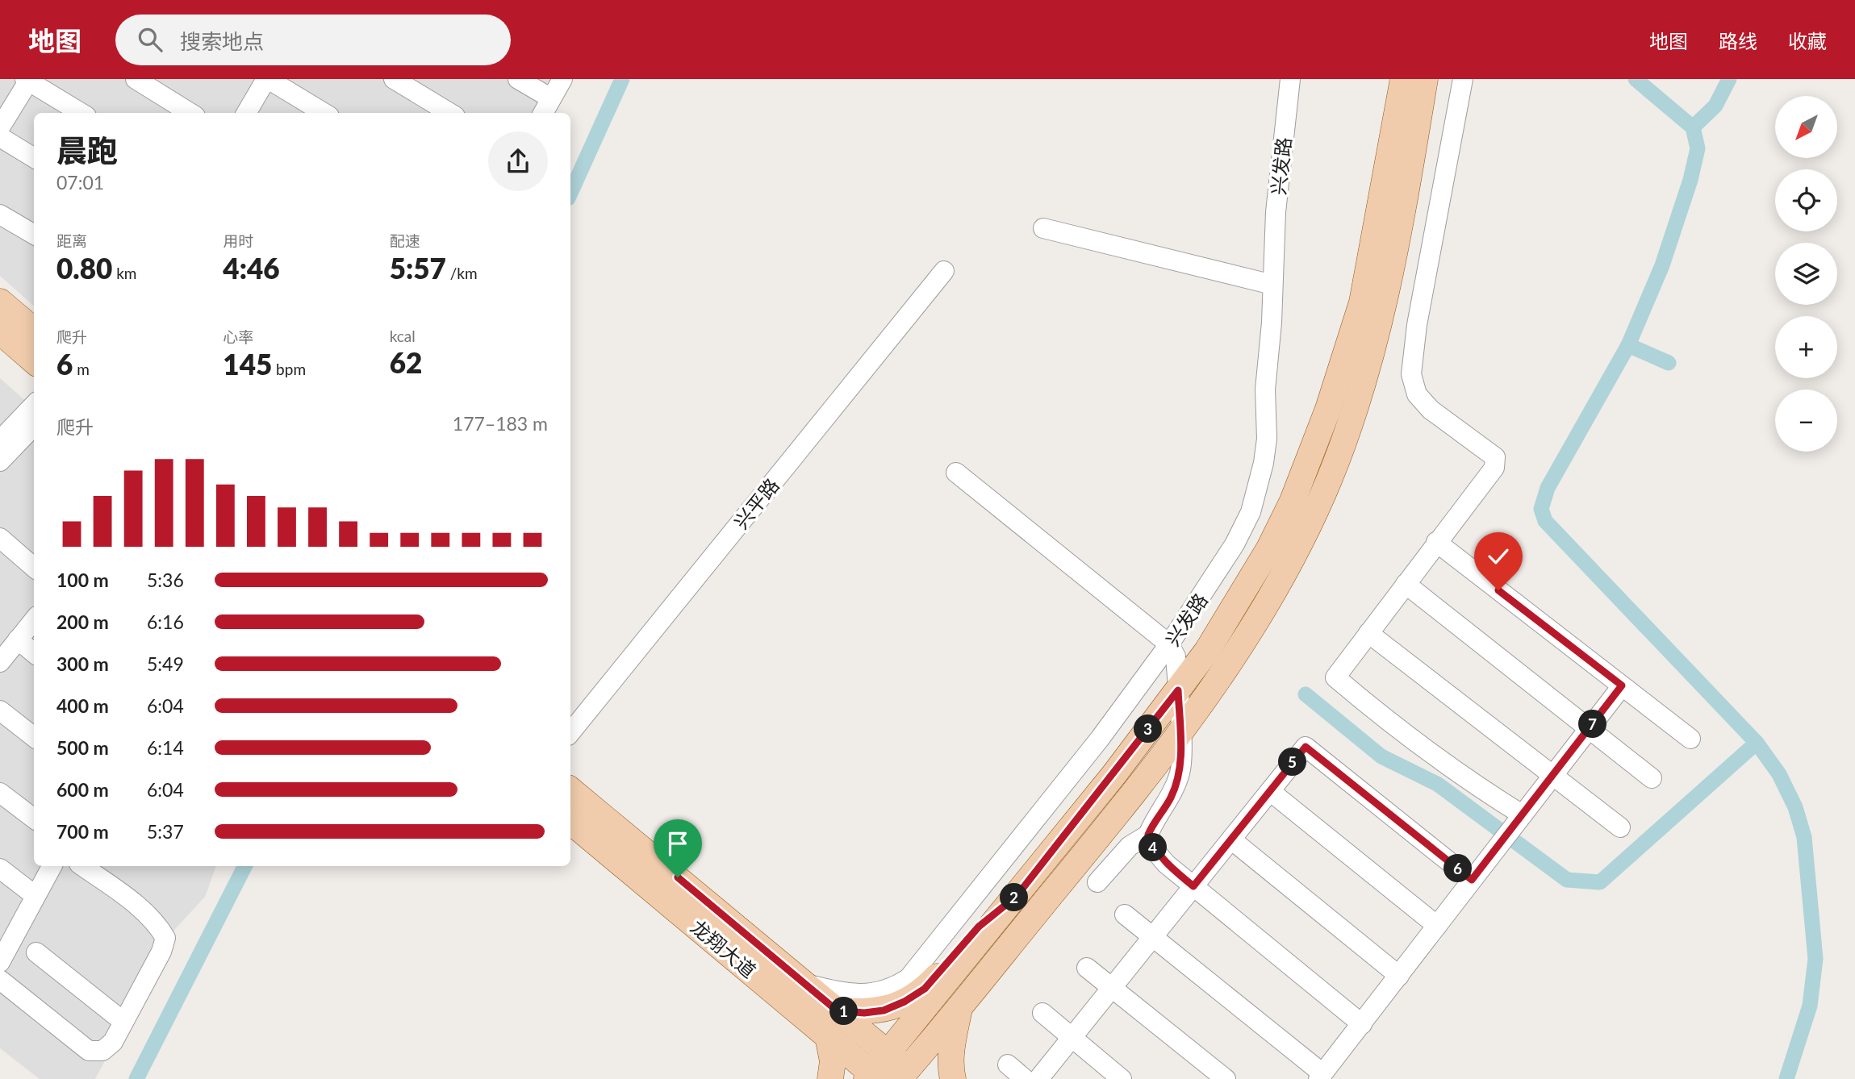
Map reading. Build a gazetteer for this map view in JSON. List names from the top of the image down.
{
  "streets": {
    "main road": ["龙翔大道"],
    "street": ["兴发路", "兴平路"]
  },
  "crossings": [
    ["兴发路", "龙翔大道"]
  ],
  "north": "bottom left",
  "page": {
    "header": "地图",
    "search": "搜索地点",
    "nav": ["地图", "路线", "收藏"],
    "map_buttons": ["+", "−"],
    "heading": ["晨跑", "07:01"],
    "stats": [
      ["距离", "0.80 km"],
      ["用时", "4:46"],
      ["配速", "5:57 /km"],
      ["爬升", "6 m"],
      ["心率", "145 bpm"],
      ["kcal", "62"]
    ],
    "chart": ["爬升", "177–183 m"],
    "list": [
      {
        "name": "100 m",
        "note": "5:36"
      },
      {
        "name": "200 m",
        "note": "6:16"
      },
      {
        "name": "300 m",
        "note": "5:49"
      },
      {
        "name": "400 m",
        "note": "6:04"
      },
      {
        "name": "500 m",
        "note": "6:14"
      },
      {
        "name": "600 m",
        "note": "6:04"
      },
      {
        "name": "700 m",
        "note": "5:37"
      }
    ],
    "pins": [
      "7",
      "3",
      "5",
      "4",
      "6",
      "2",
      "1"
    ]
  }
}
